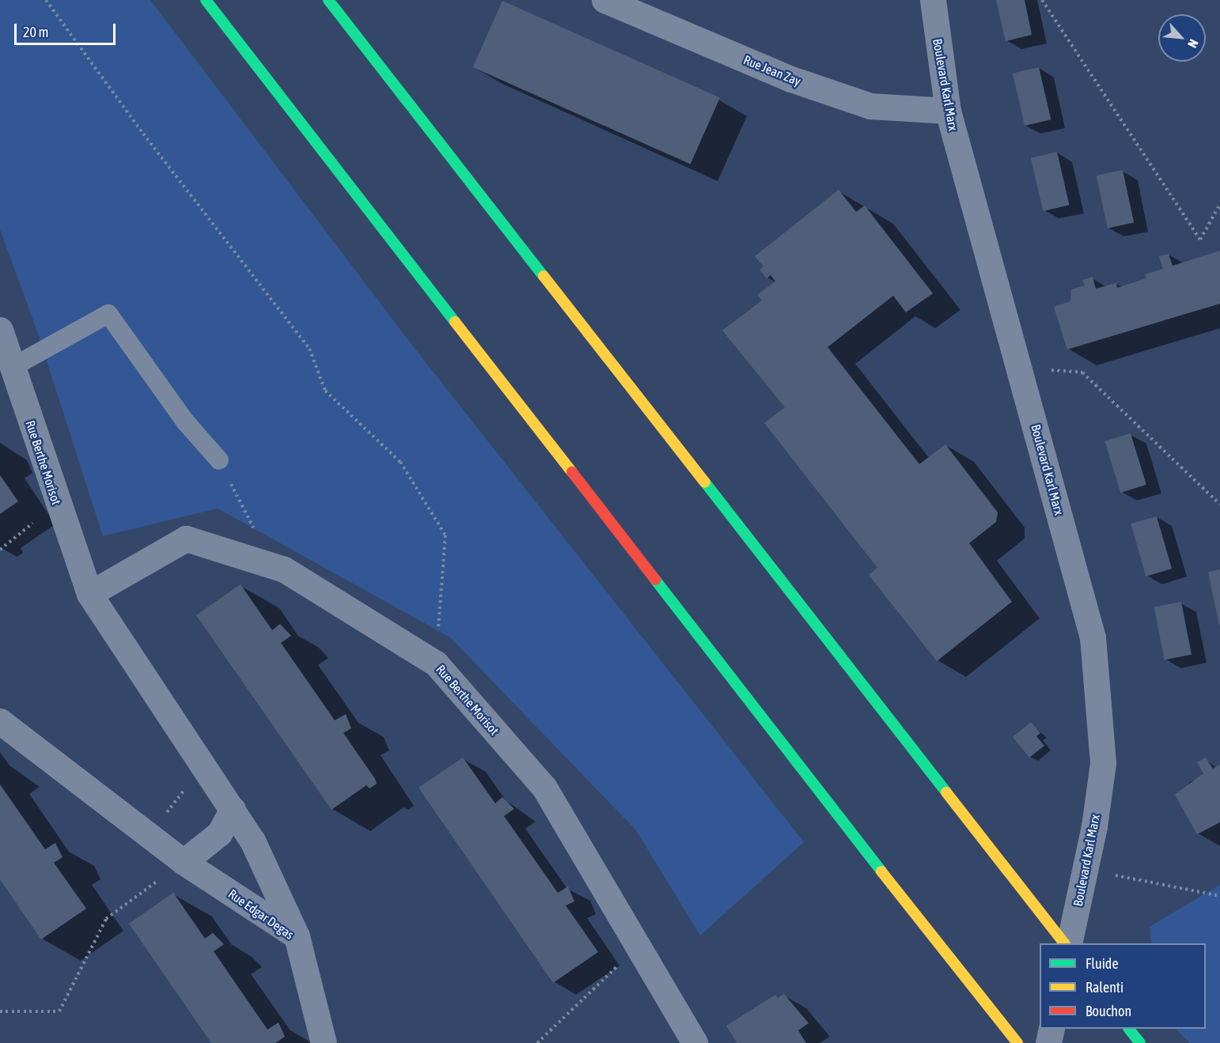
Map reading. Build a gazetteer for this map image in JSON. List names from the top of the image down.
{
  "streets": {
    "street": [
      "Rue Jean Zay",
      "Boulevard Karl Marx",
      "Rue Berthe Morisot",
      "Rue Edgar Degas"
    ]
  },
  "crossings": [
    ["Rue Jean Zay", "Boulevard Karl Marx"],
    ["Rue Berthe Morisot", "Rue Edgar Degas"]
  ],
  "legend": ["Fluide", "Ralenti", "Bouchon"],
  "scale_bar": "20 m",
  "north": "bottom right"
}
